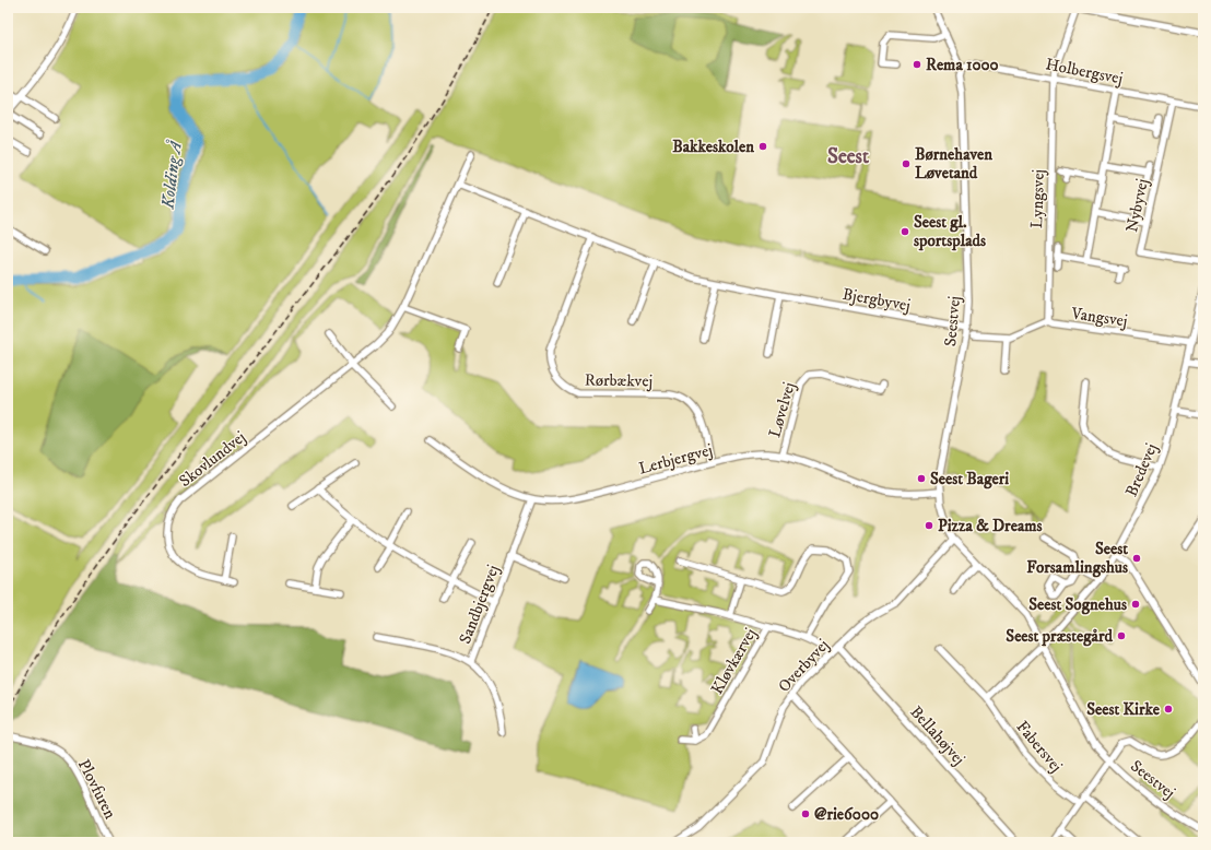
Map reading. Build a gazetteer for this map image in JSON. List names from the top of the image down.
{
  "streets": {
    "street": [
      "Holbergsvej",
      "Lyngsvej",
      "Nybyvej",
      "Bjergbyvej",
      "Vangsvej",
      "Seestvej",
      "Rørbækvej",
      "Løvelvej",
      "Skovlundvej",
      "Lerbjergvej",
      "Bredevej",
      "Sandbjergvej",
      "Kløvkærvej",
      "Overbyvej",
      "Bellahøjvej",
      "Fabersvej",
      "Plovfuren"
    ]
  },
  "crossings": [
    ["Holbergsvej", "Lyngsvej"],
    ["Holbergsvej", "Nybyvej"],
    ["Holbergsvej", "Seestvej"],
    ["Lyngsvej", "Vangsvej"],
    ["Bjergbyvej", "Seestvej"],
    ["Bjergbyvej", "Rørbækvej"],
    ["Bjergbyvej", "Skovlundvej"],
    ["Vangsvej", "Bredevej"],
    ["Seestvej", "Lerbjergvej"],
    ["Seestvej", "Bredevej"],
    ["Seestvej", "Overbyvej"],
    ["Rørbækvej", "Lerbjergvej"],
    ["Løvelvej", "Lerbjergvej"],
    ["Lerbjergvej", "Sandbjergvej"],
    ["Kløvkærvej", "Overbyvej"],
    ["Overbyvej", "Bellahøjvej"]
  ],
  "districts": ["Seest"],
  "water": ["Kolding Å"],
  "places": [
    "Rema 1000",
    "Bakkeskolen",
    "Børnehaven Løvetand",
    "Seest gl. sportsplads",
    "Seest Bageri",
    "Pizza & Dreams",
    "Seest Forsamlingshus",
    "Seest Sognehus",
    "Seest præstegård",
    "Seest Kirke",
    "@rie6000"
  ]
}
